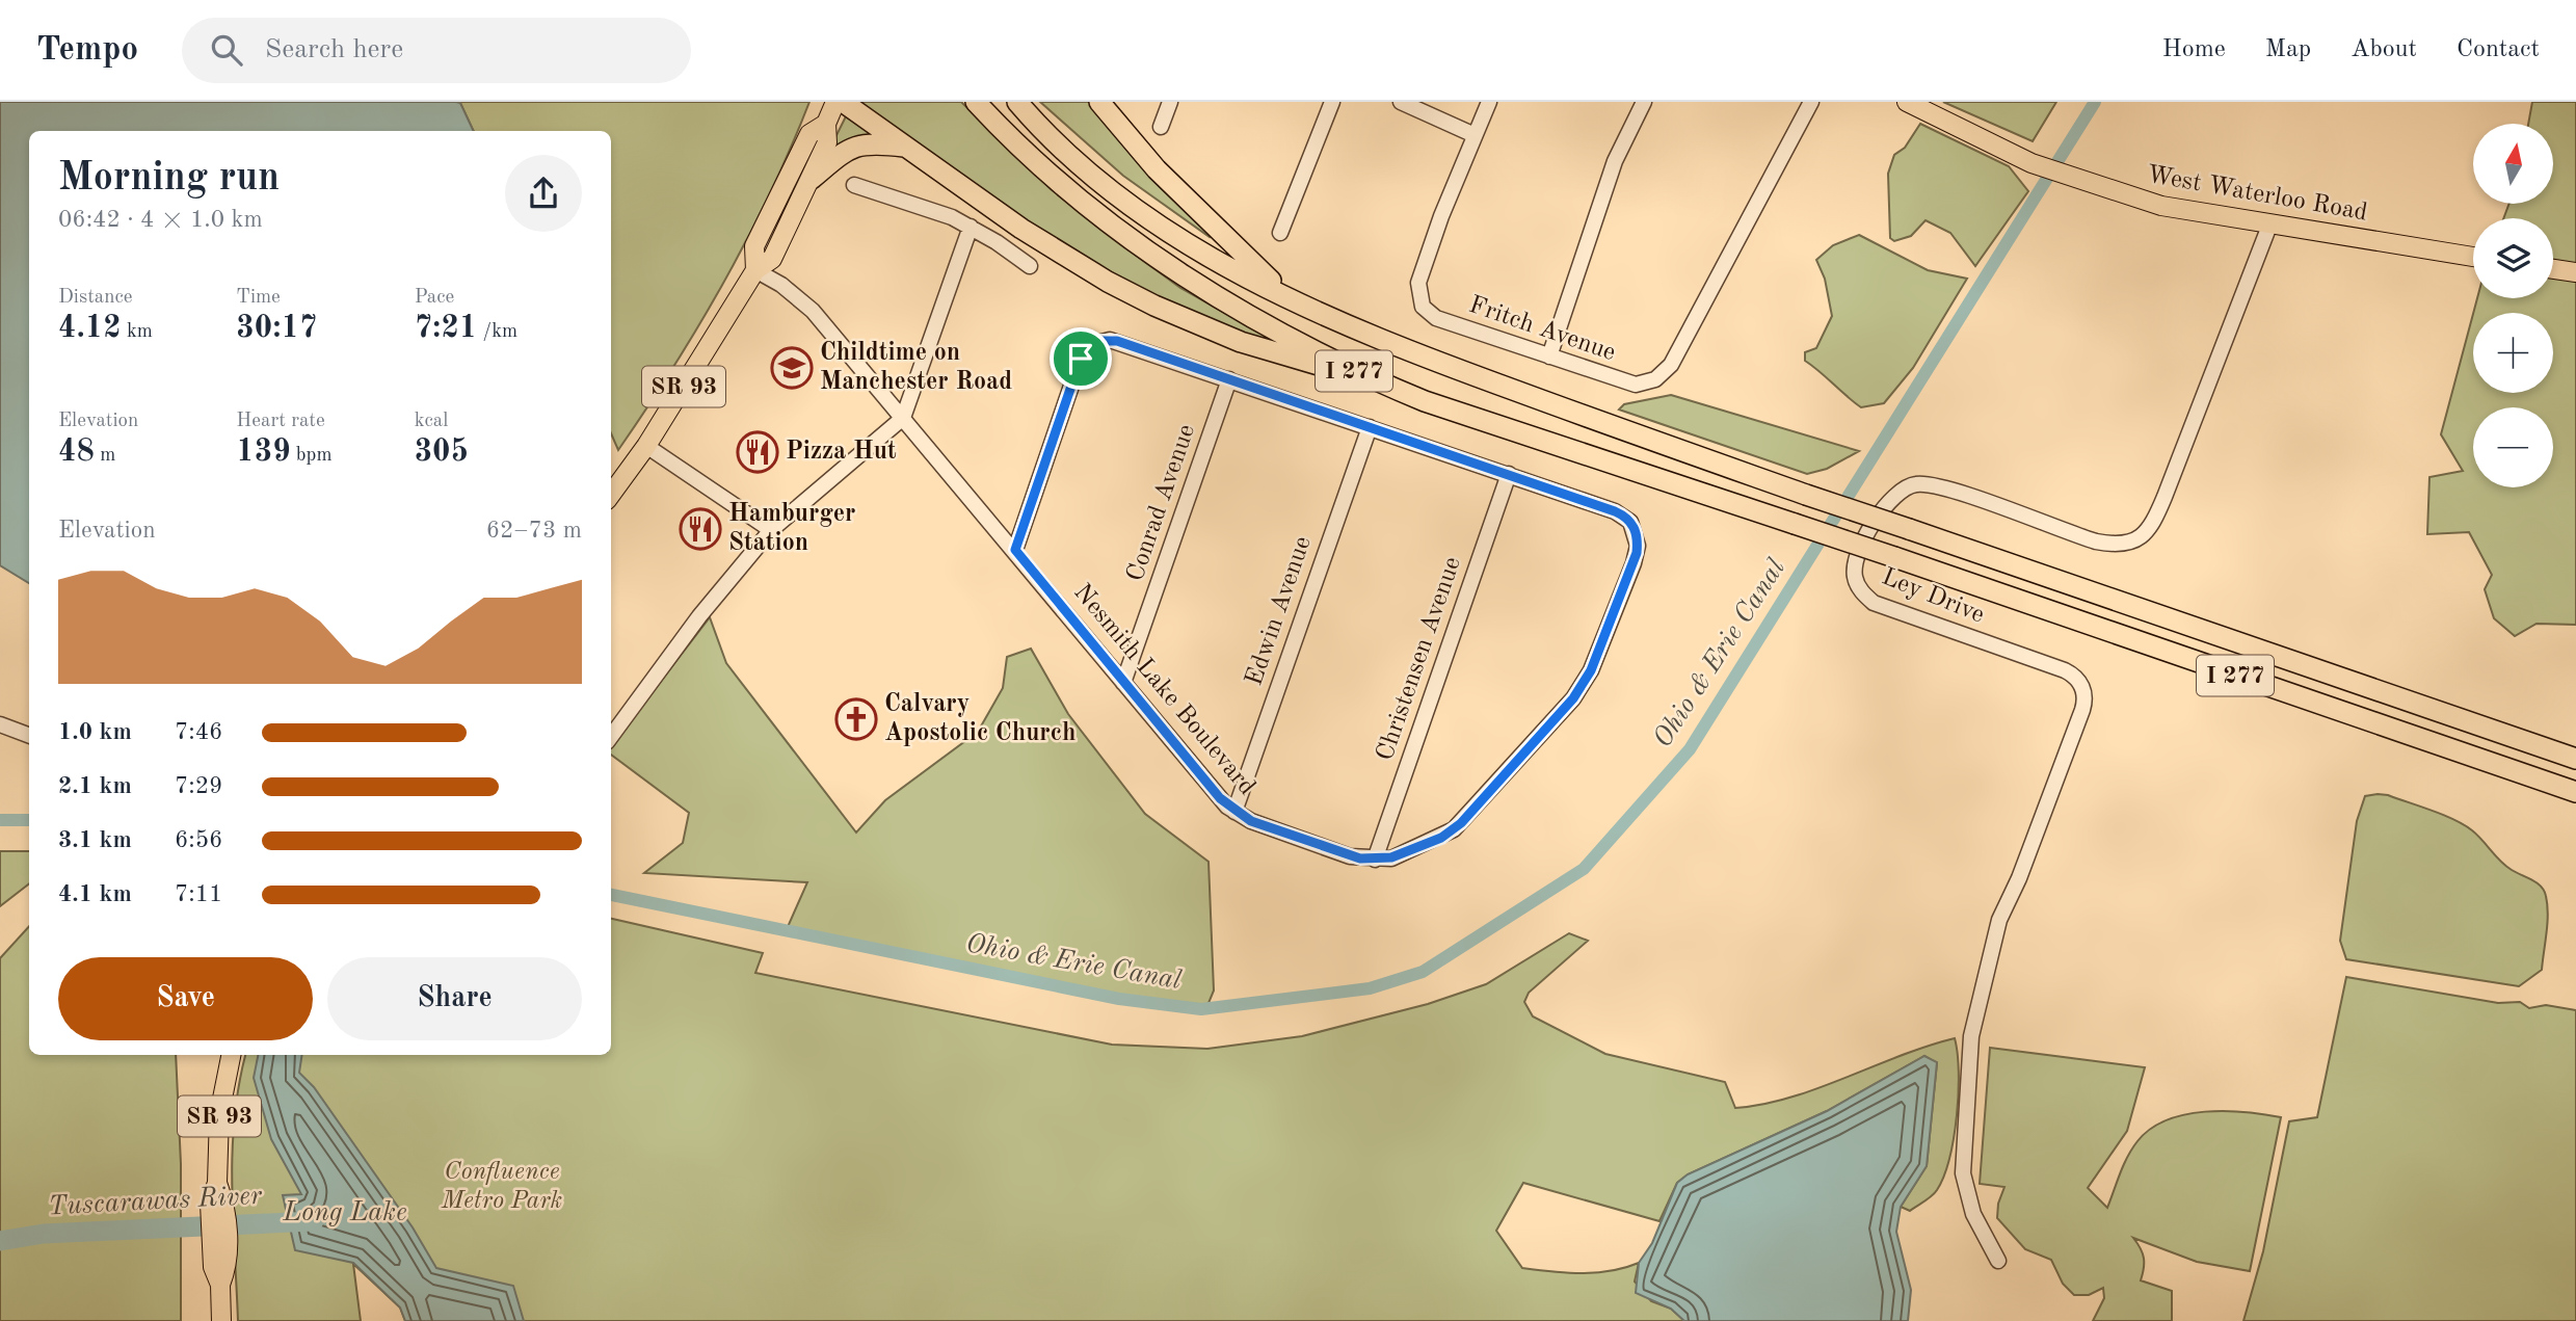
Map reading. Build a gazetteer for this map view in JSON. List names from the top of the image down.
{
  "streets": {
    "highway": ["I 277"],
    "main road": ["West Waterloo Road", "SR 93"],
    "street": [
      "Fritch Avenue",
      "Conrad Avenue",
      "Ley Drive",
      "Edwin Avenue",
      "Christensen Avenue",
      "Nesmith Lake Boulevard"
    ]
  },
  "crossings": [
    ["West Waterloo Road", "Ley Drive"],
    ["SR 93", "Nesmith Lake Boulevard"],
    ["Conrad Avenue", "Nesmith Lake Boulevard"],
    ["Edwin Avenue", "Nesmith Lake Boulevard"],
    ["Christensen Avenue", "Nesmith Lake Boulevard"]
  ],
  "water": ["Ohio & Erie Canal", "Tuscarawas River", "Long Lake"],
  "parks": ["Confluence Metro Park"],
  "places": {
    "school or university": ["Childtime on Manchester Road"],
    "restaurant": ["Pizza Hut", "Hamburger Station"],
    "church": ["Calvary Apostolic Church"]
  },
  "north": "top",
  "page": {
    "header": "Tempo",
    "search": "Search here",
    "nav": [
      "Home",
      "Map",
      "About",
      "Contact"
    ],
    "map_buttons": ["+", "−"],
    "heading": ["Morning run", "06:42 · 4 × 1.0 km"],
    "stats": [
      ["Distance", "4.12 km"],
      ["Time", "30:17"],
      ["Pace", "7:21 /km"],
      ["Elevation", "48 m"],
      ["Heart rate", "139 bpm"],
      ["kcal", "305"]
    ],
    "chart": ["Elevation", "62–73 m"],
    "list": [
      {
        "name": "1.0 km",
        "note": "7:46"
      },
      {
        "name": "2.1 km",
        "note": "7:29"
      },
      {
        "name": "3.1 km",
        "note": "6:56"
      },
      {
        "name": "4.1 km",
        "note": "7:11"
      }
    ],
    "buttons": ["Save", "Share"]
  }
}
